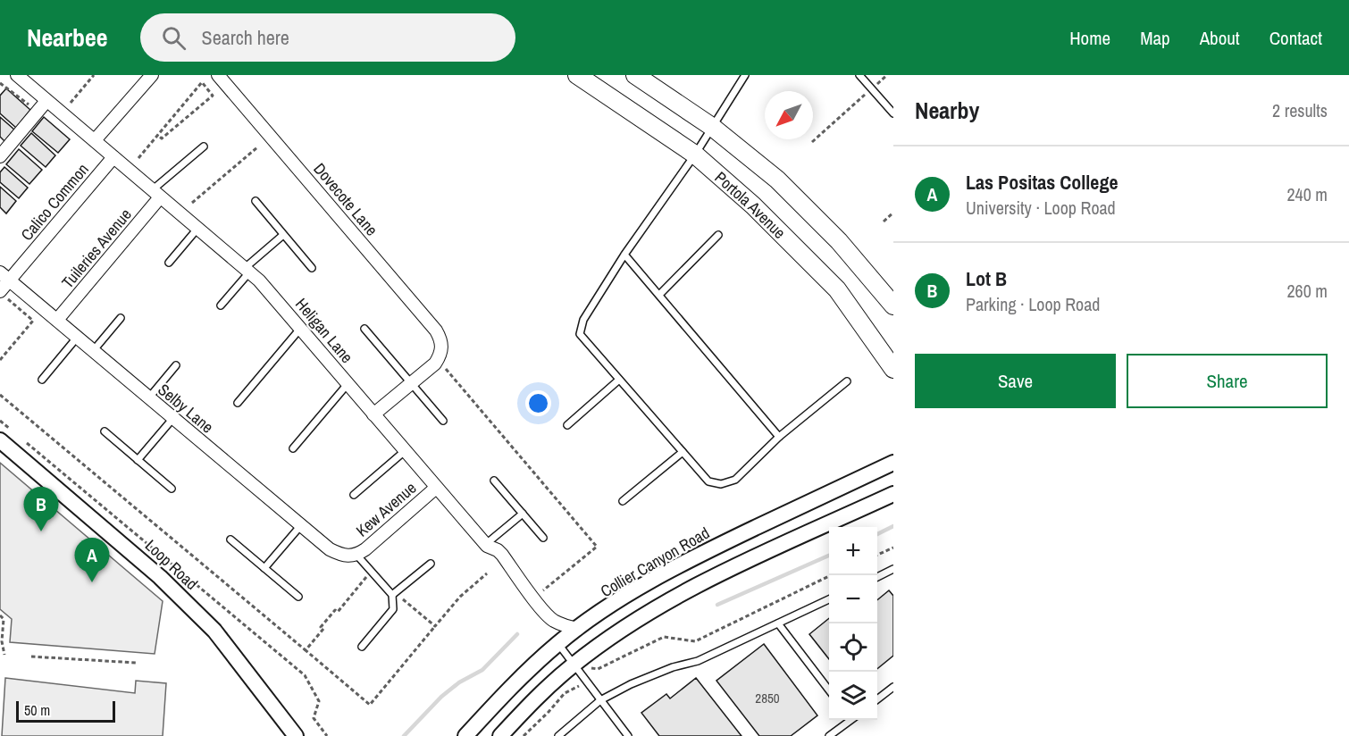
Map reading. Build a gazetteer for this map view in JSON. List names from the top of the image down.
{
  "streets": {
    "main road": ["Portola Avenue"],
    "street": [
      "Dovecote Lane",
      "Calico Common",
      "Tuileries Avenue",
      "Heligan Lane",
      "Selby Lane",
      "Kew Avenue",
      "Collier Canyon Road",
      "Loop Road"
    ]
  },
  "crossings": [
    ["Calico Common", "Heligan Lane"],
    ["Calico Common", "Selby Lane"],
    ["Tuileries Avenue", "Heligan Lane"],
    ["Tuileries Avenue", "Selby Lane"],
    ["Heligan Lane", "Kew Avenue"],
    ["Heligan Lane", "Collier Canyon Road"],
    ["Selby Lane", "Kew Avenue"]
  ],
  "house_numbers": ["2850"],
  "scale_bar": "50 m",
  "north": "bottom left",
  "page": {
    "header": "Nearbee",
    "search": "Search here",
    "nav": [
      "Home",
      "Map",
      "About",
      "Contact"
    ],
    "heading": ["Nearby", "2 results"],
    "list": [
      {
        "mark": "A",
        "name": "Las Positas College",
        "note": "University · Loop Road",
        "value": "240 m"
      },
      {
        "mark": "B",
        "name": "Lot B",
        "note": "Parking · Loop Road",
        "value": "260 m"
      }
    ],
    "buttons": ["Save", "Share"],
    "pins": ["B", "A"],
    "map_buttons": ["+", "−"],
    "scale": "50 m"
  }
}
